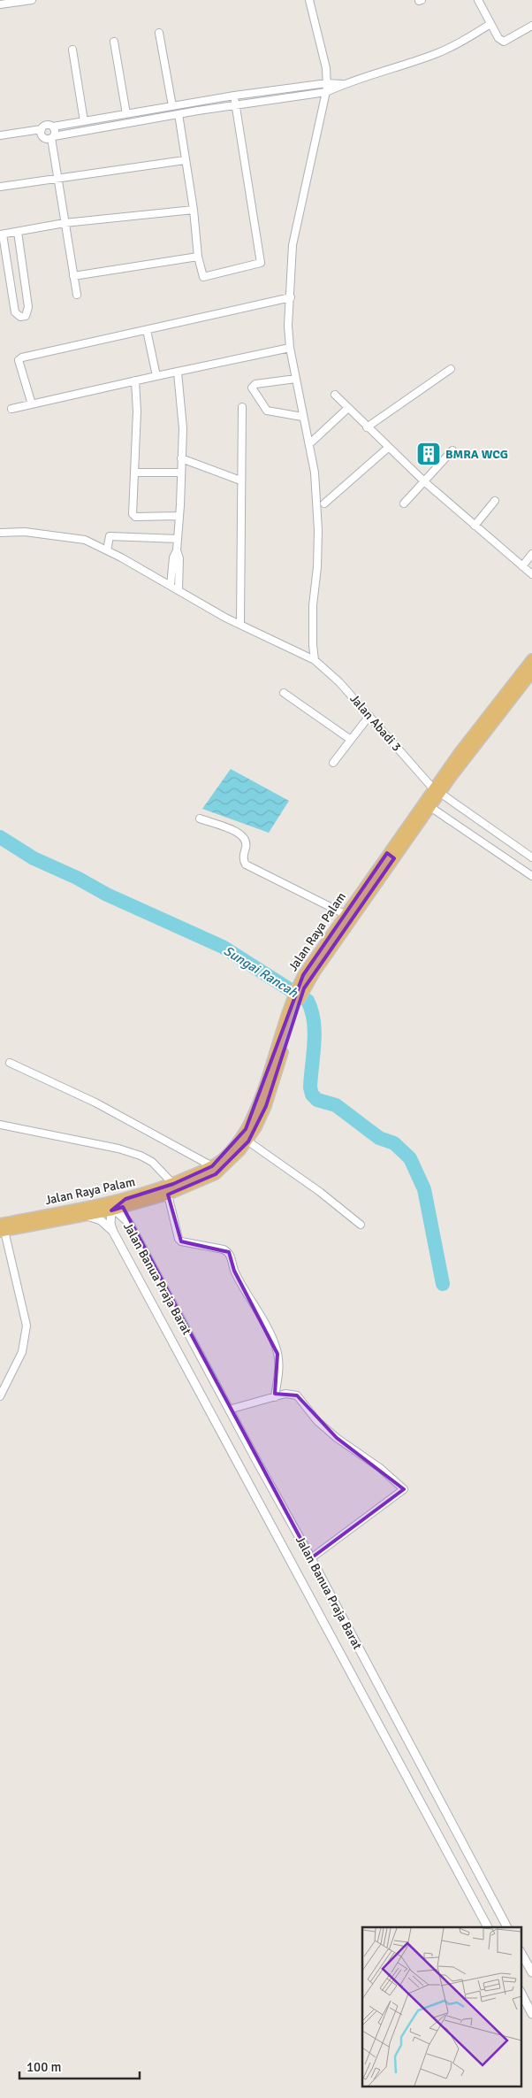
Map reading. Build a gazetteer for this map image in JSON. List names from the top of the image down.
{
  "streets": {
    "main road": ["Jalan Raya Palam"],
    "street": ["Jalan Abadi 3", "Jalan Banua Praja Barat"]
  },
  "crossings": [
    ["Jalan Abadi 3", "Jalan Raya Palam"],
    ["Jalan Raya Palam", "Jalan Banua Praja Barat"]
  ],
  "water": ["Sungai Rancah"],
  "places": {
    "building": ["BMRA WCG"]
  },
  "scale_bar": "100 m"
}
